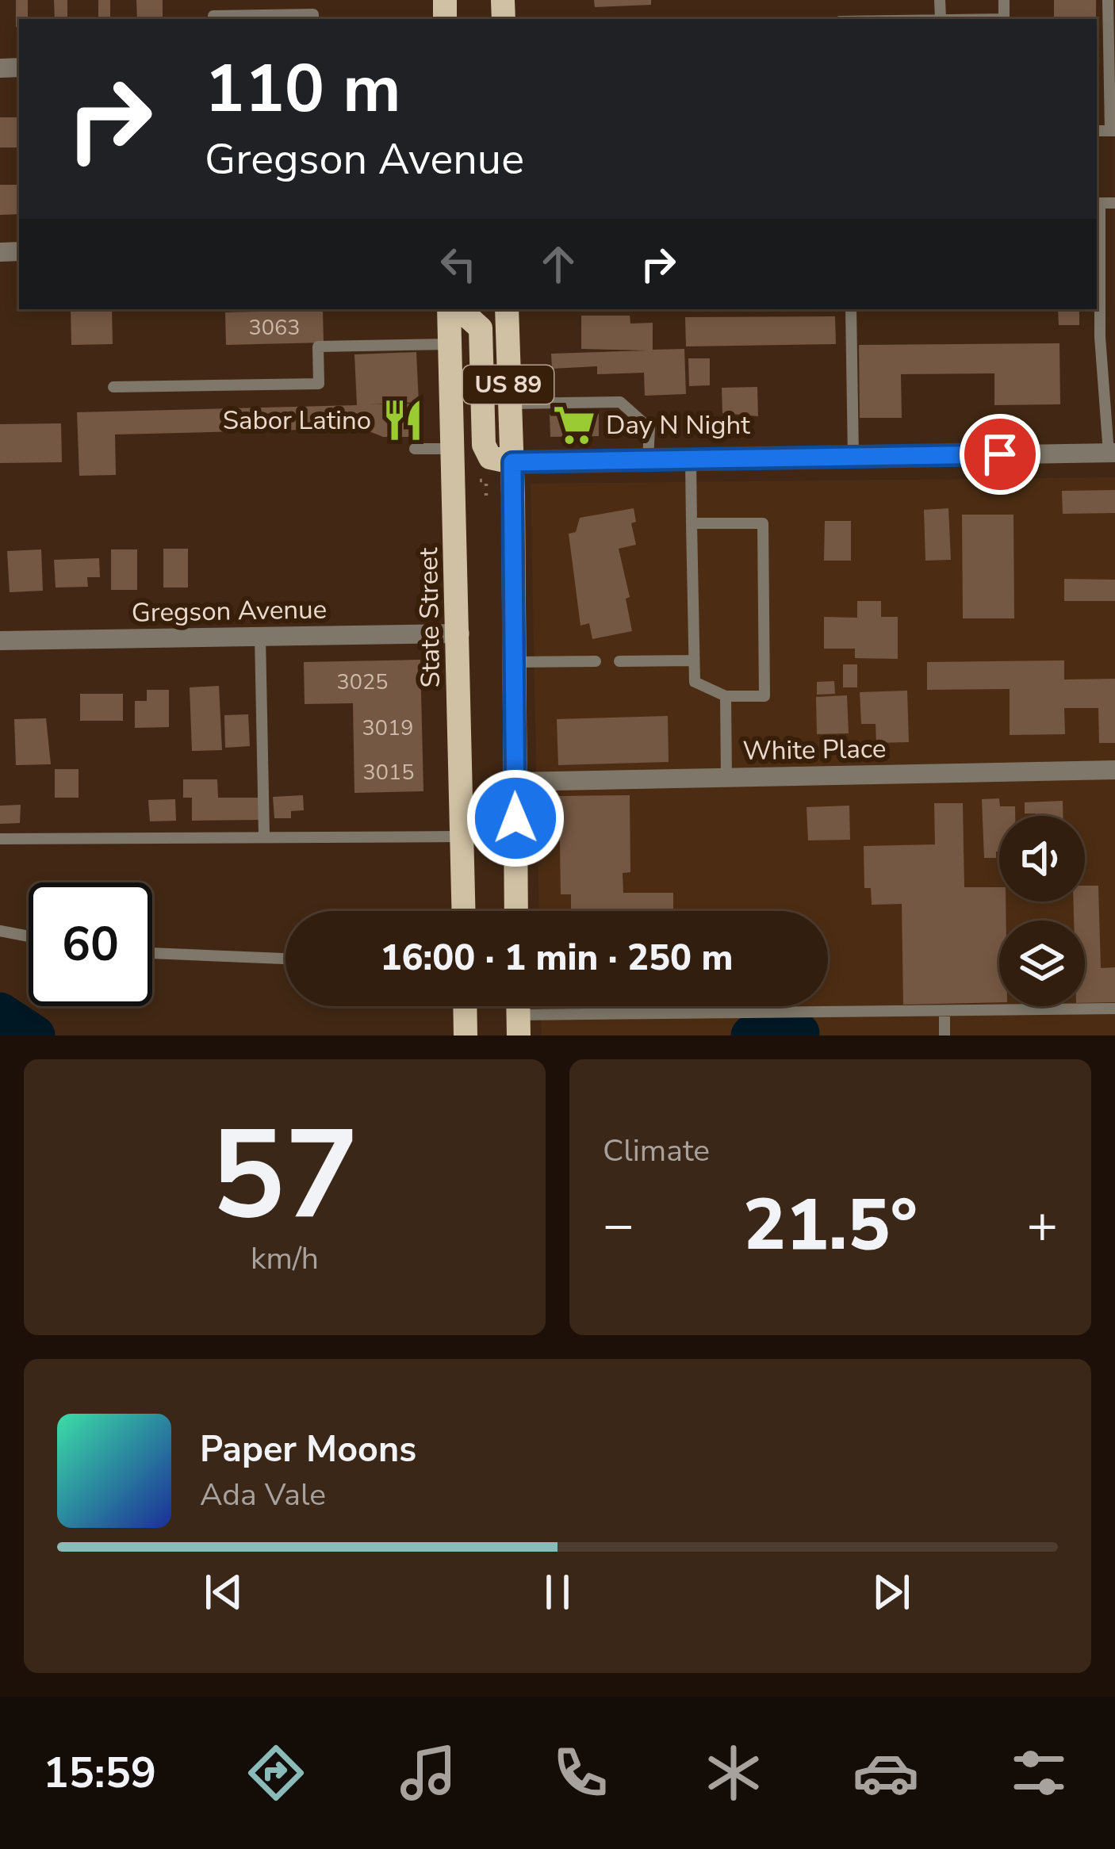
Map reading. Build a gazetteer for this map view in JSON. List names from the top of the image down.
{
  "streets": {
    "main road": ["US 89", "State Street"],
    "street": ["Gregson Avenue", "White Place"]
  },
  "crossings": [
    ["US 89", "White Place"],
    ["Gregson Avenue", "State Street"]
  ],
  "places": {
    "restaurant": ["Sabor Latino"],
    "supermarket": ["Day N Night"]
  },
  "house_numbers": [
    "3063",
    "3025",
    "3019",
    "3015"
  ],
  "page": {
    "turn": ["110 m", "Gregson Avenue"],
    "limit": "60",
    "trip": "16:00 · 1 min · 250 m",
    "tile": [
      ["57", "km/h"],
      "Climate"
    ],
    "heat": ["−", "21.5°", "+"],
    "song": ["Paper Moons", "Ada Vale"],
    "tabs": "15:59"
  }
}
